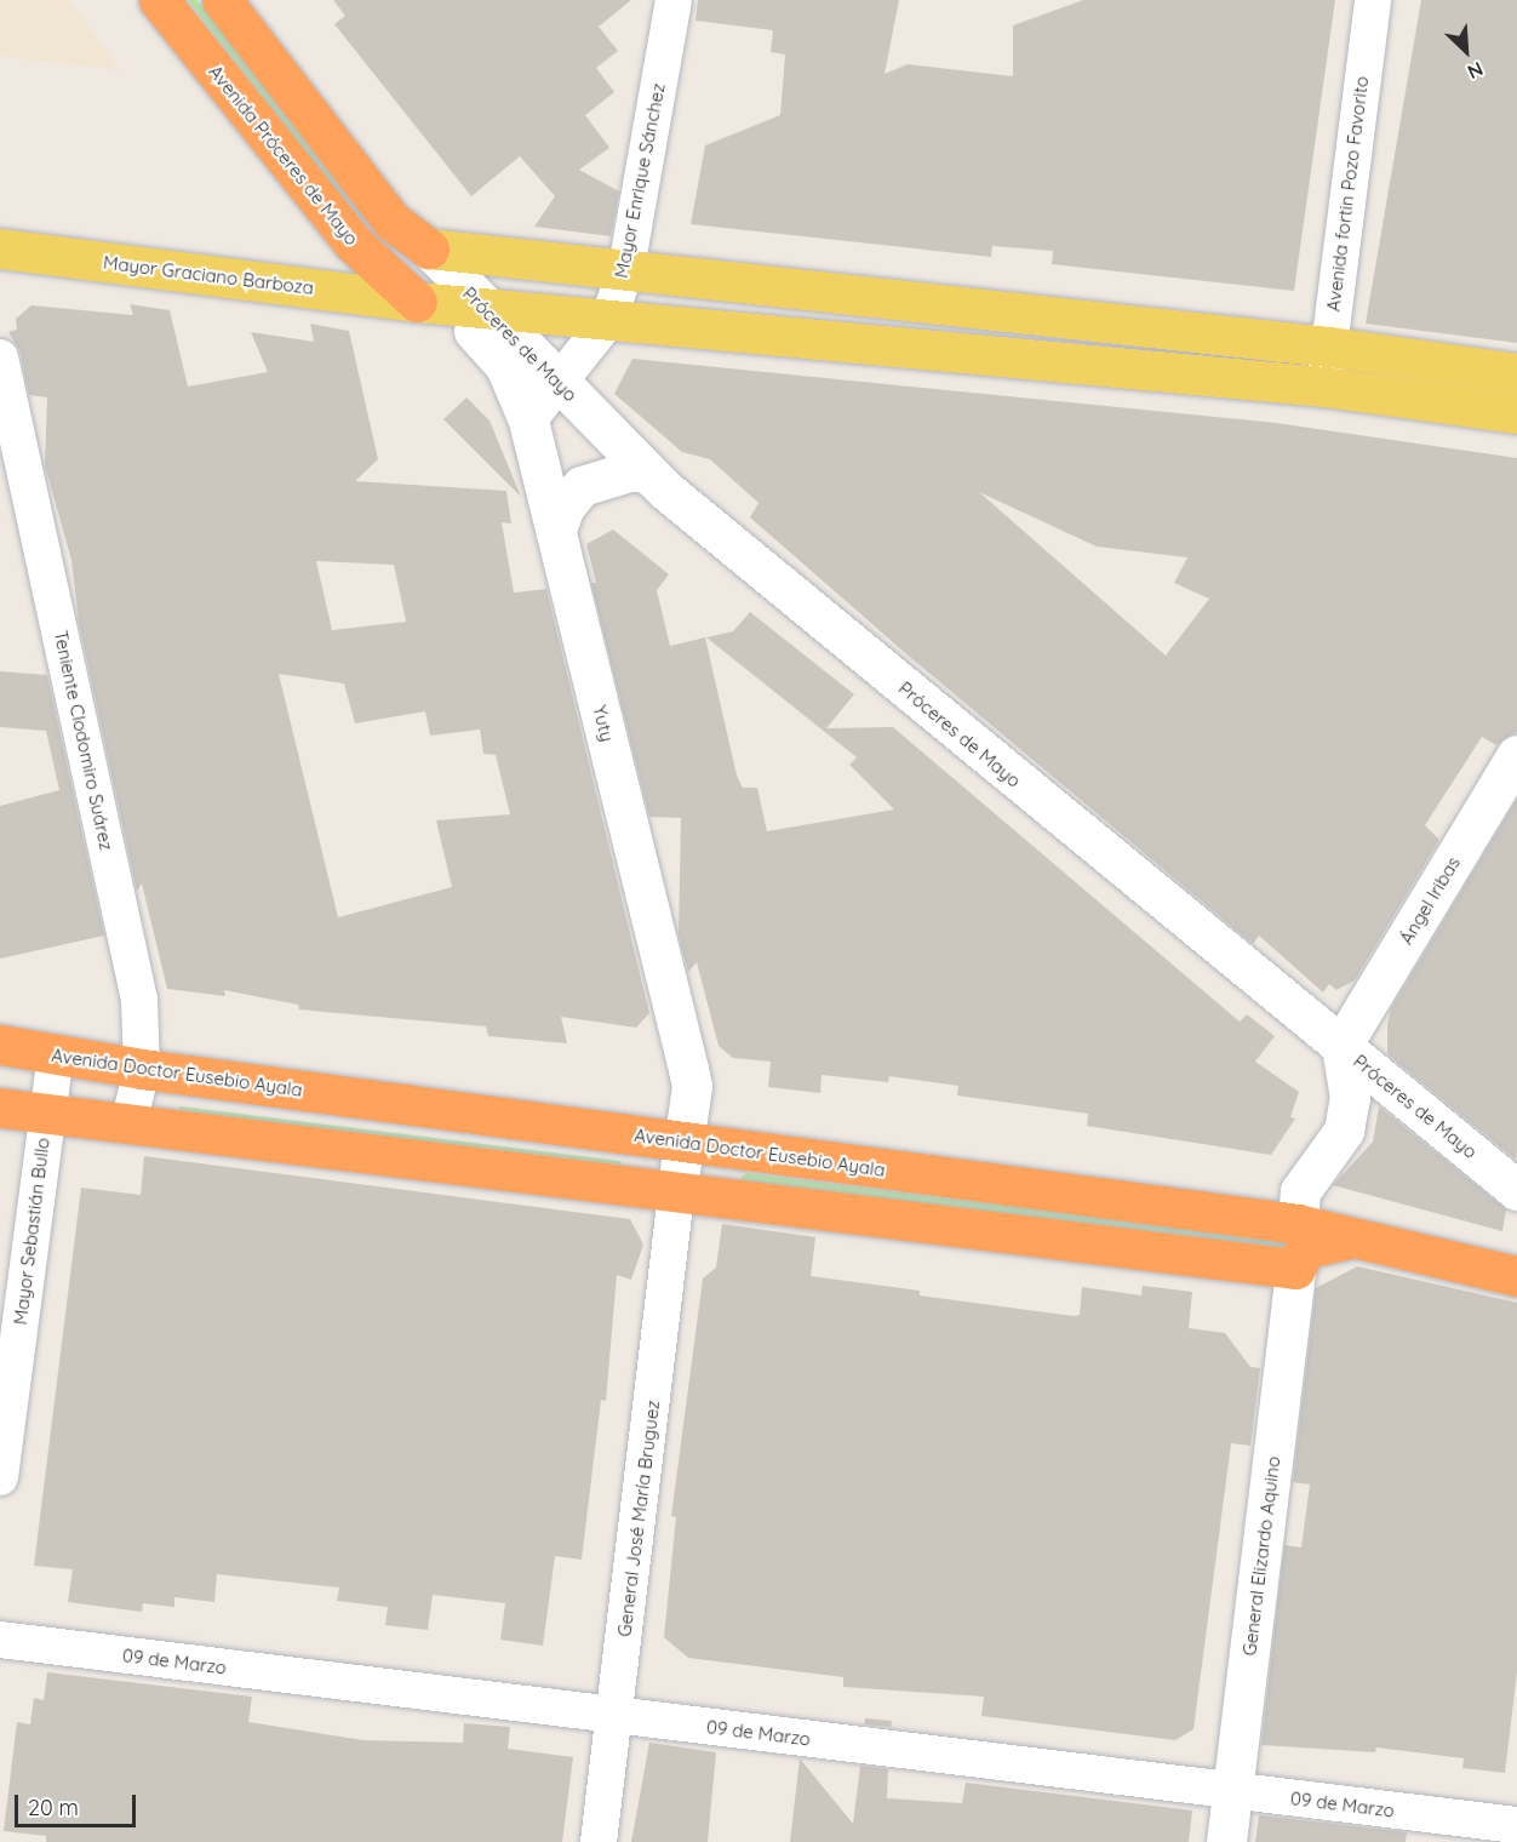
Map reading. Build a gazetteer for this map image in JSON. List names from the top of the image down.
{
  "streets": {
    "highway": ["Avenida Próceres de Mayo", "Avenida Doctor Eusebio Ayala"],
    "main road": [
      "Mayor Graciano Barboza",
      "Próceres de Mayo",
      "Yuty",
      "Ángel Iribas",
      "General Elizardo Aquino"
    ],
    "street": [
      "Mayor Enrique Sánchez",
      "Avenida fortin Pozo Favorito",
      "Teniente Clodomiro Suárez",
      "Mayor Sebastián Bullo",
      "General José María Bruguez",
      "09 de Marzo"
    ]
  },
  "crossings": [
    ["Avenida Próceres de Mayo", "Mayor Graciano Barboza"],
    ["Avenida Próceres de Mayo", "Yuty"],
    ["Mayor Enrique Sánchez", "Mayor Graciano Barboza"],
    ["Mayor Enrique Sánchez", "Próceres de Mayo"],
    ["Mayor Enrique Sánchez", "Yuty"],
    ["Avenida fortin Pozo Favorito", "Mayor Graciano Barboza"],
    ["Mayor Graciano Barboza", "Próceres de Mayo"],
    ["Mayor Graciano Barboza", "Yuty"],
    ["Próceres de Mayo", "Ángel Iribas"],
    ["Yuty", "Avenida Doctor Eusebio Ayala"],
    ["Yuty", "General José María Bruguez"],
    ["Teniente Clodomiro Suárez", "Avenida Doctor Eusebio Ayala"],
    ["General José María Bruguez", "09 de Marzo"],
    ["General Elizardo Aquino", "09 de Marzo"]
  ],
  "scale_bar": "20 m",
  "north": "bottom right"
}
